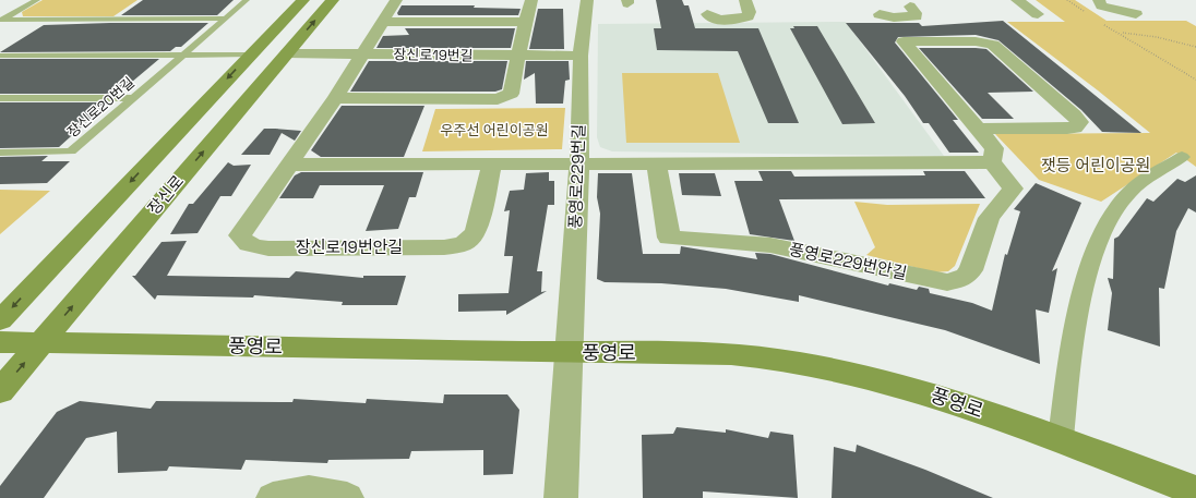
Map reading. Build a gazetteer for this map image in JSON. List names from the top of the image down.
{
  "streets": {
    "main road": ["장신로", "풍영로"],
    "street": [
      "장신로19번길",
      "풍영로229번길",
      "장신로19번안길",
      "풍영로229번안길"
    ],
    "lane": ["장신로20번길"]
  },
  "crossings": [
    ["장신로19번길", "풍영로229번길"],
    ["장신로19번길", "장신로"],
    ["장신로19번길", "장신로19번안길"],
    ["장신로20번길", "장신로"],
    ["풍영로229번길", "풍영로"],
    ["장신로", "풍영로"]
  ],
  "parks": ["우주선 어린이공원", "잿등 어린이공원"]
}
